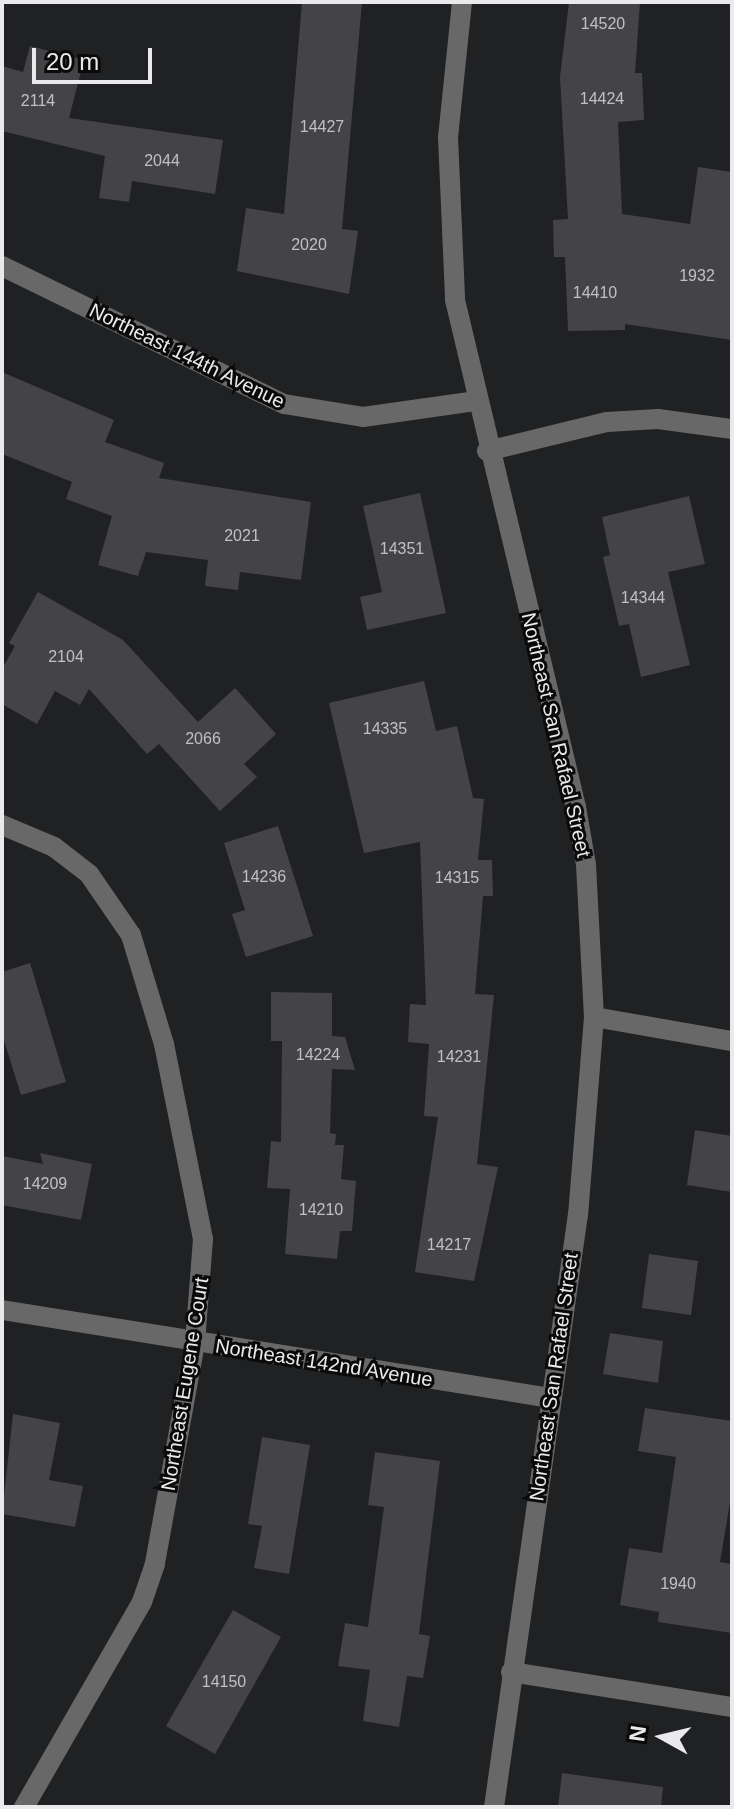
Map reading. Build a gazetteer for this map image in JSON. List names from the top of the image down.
{
  "streets": {
    "street": [
      "Northeast 144th Avenue",
      "Northeast San Rafael Street",
      "Northeast 142nd Avenue",
      "Northeast Eugene Court"
    ]
  },
  "crossings": [
    ["Northeast 144th Avenue", "Northeast San Rafael Street"],
    ["Northeast San Rafael Street", "Northeast 142nd Avenue"],
    ["Northeast 142nd Avenue", "Northeast Eugene Court"]
  ],
  "house_numbers": [
    "14520",
    "14424",
    "2114",
    "14427",
    "2044",
    "2020",
    "1932",
    "14410",
    "2021",
    "14351",
    "14344",
    "2104",
    "14335",
    "2066",
    "14236",
    "14315",
    "14224",
    "14231",
    "14209",
    "14210",
    "14217",
    "1940",
    "14150"
  ],
  "scale_bar": "20 m",
  "north": "left"
}
